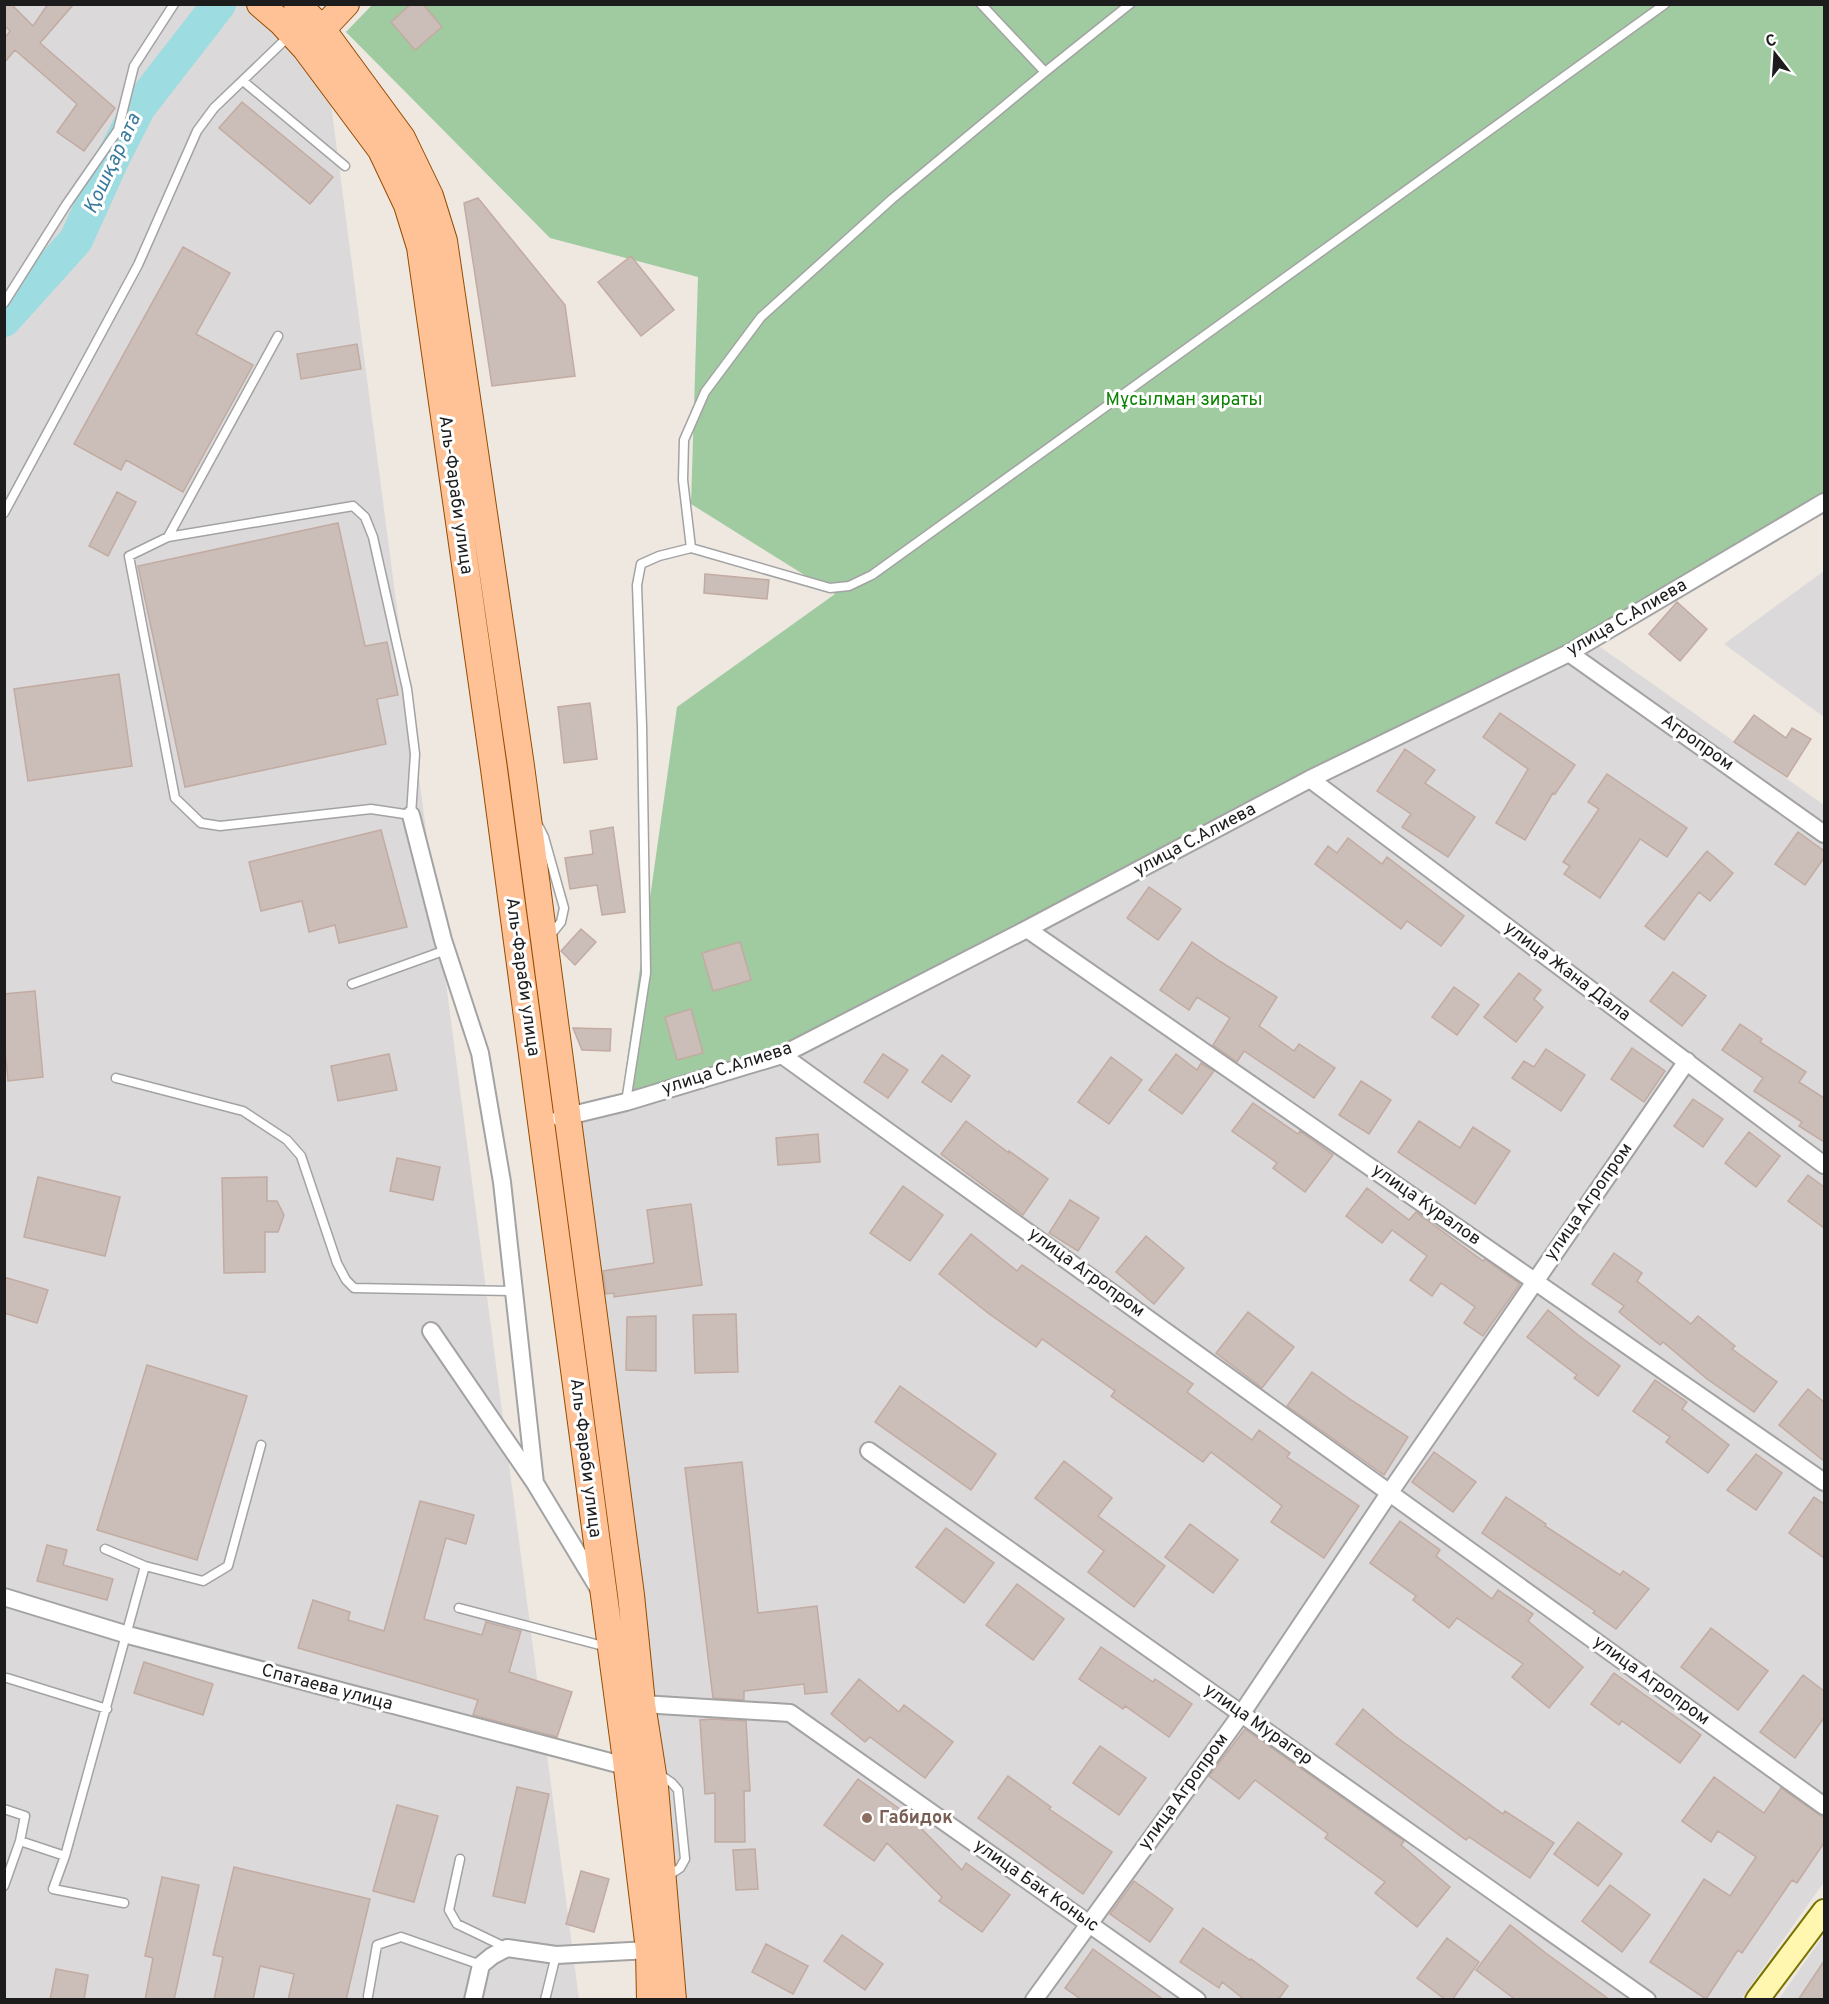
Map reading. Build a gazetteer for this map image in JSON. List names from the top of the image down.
{
  "streets": {
    "main road": ["Аль-Фараби улица"],
    "street": [
      "улица С.Алиева",
      "Агропром",
      "улица Жана Дала",
      "улица Агропром",
      "улица Куралов",
      "Спатаева улица",
      "улица Мурагер",
      "улица Бак Коныс"
    ]
  },
  "crossings": [
    ["Аль-Фараби улица", "улица С.Алиева"],
    ["Аль-Фараби улица", "Спатаева улица"],
    ["Аль-Фараби улица", "улица Бак Коныс"],
    ["улица С.Алиева", "Агропром"],
    ["улица С.Алиева", "улица Жана Дала"],
    ["улица С.Алиева", "улица Агропром"],
    ["улица С.Алиева", "улица Куралов"],
    ["улица Жана Дала", "улица Агропром"],
    ["улица Агропром", "улица Куралов"],
    ["улица Агропром", "улица Мурагер"],
    ["улица Агропром", "улица Бак Коныс"]
  ],
  "water": ["Қошқар ата"],
  "parks": ["Мұсылман зираты"],
  "places": ["Габидок"],
  "north": "top"
}
